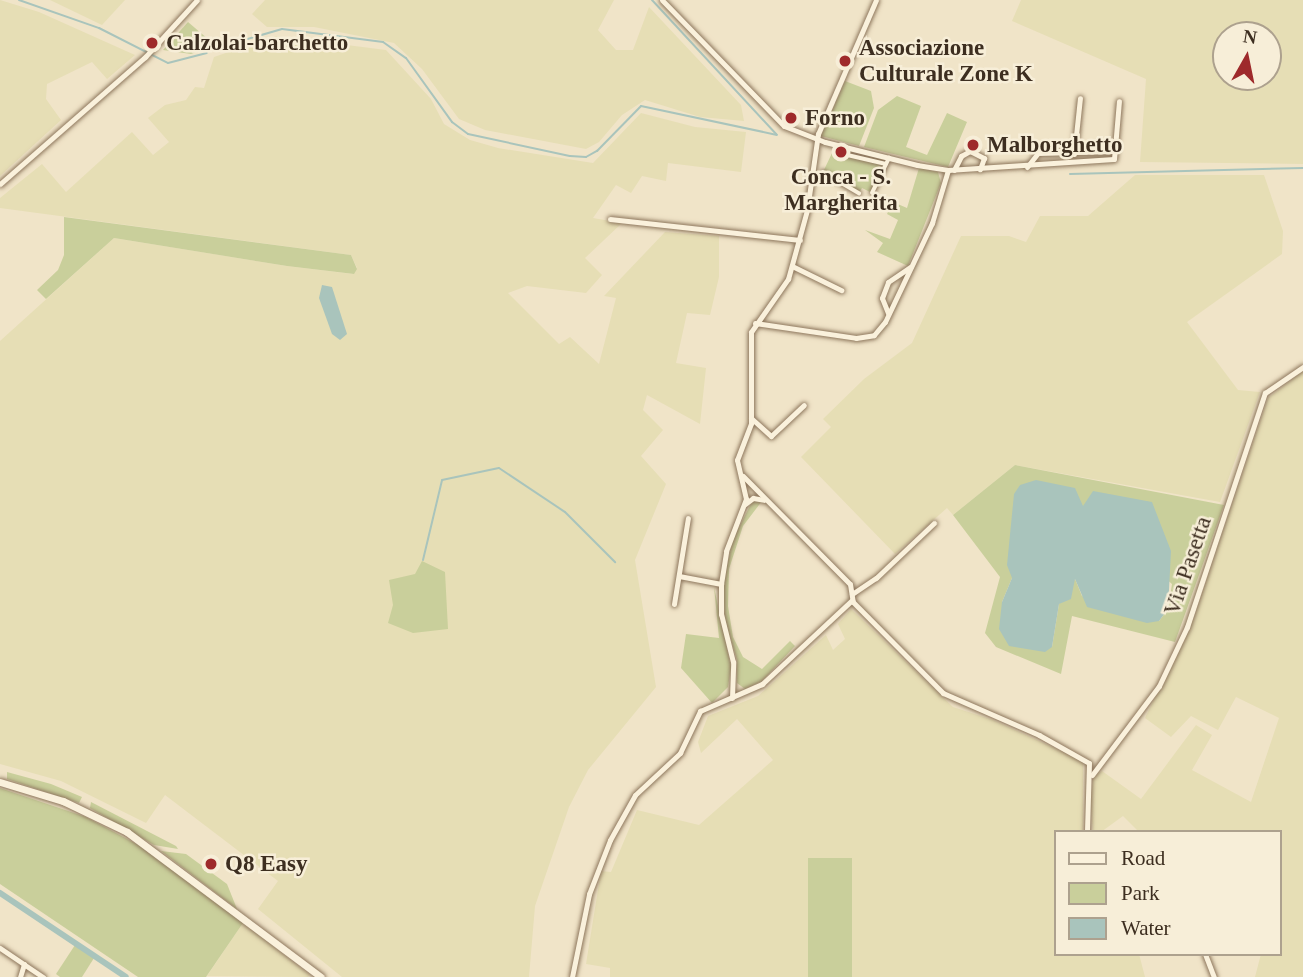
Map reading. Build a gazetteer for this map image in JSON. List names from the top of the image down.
{
  "streets": {
    "street": ["Via Pasetta"]
  },
  "places": [
    "Calzolai-barchetto",
    "Associazione Culturale Zone K",
    "Forno",
    "Malborghetto",
    "Conca - S. Margherita",
    "Q8 Easy"
  ],
  "legend": ["Road", "Park", "Water"],
  "north": "top"
}
